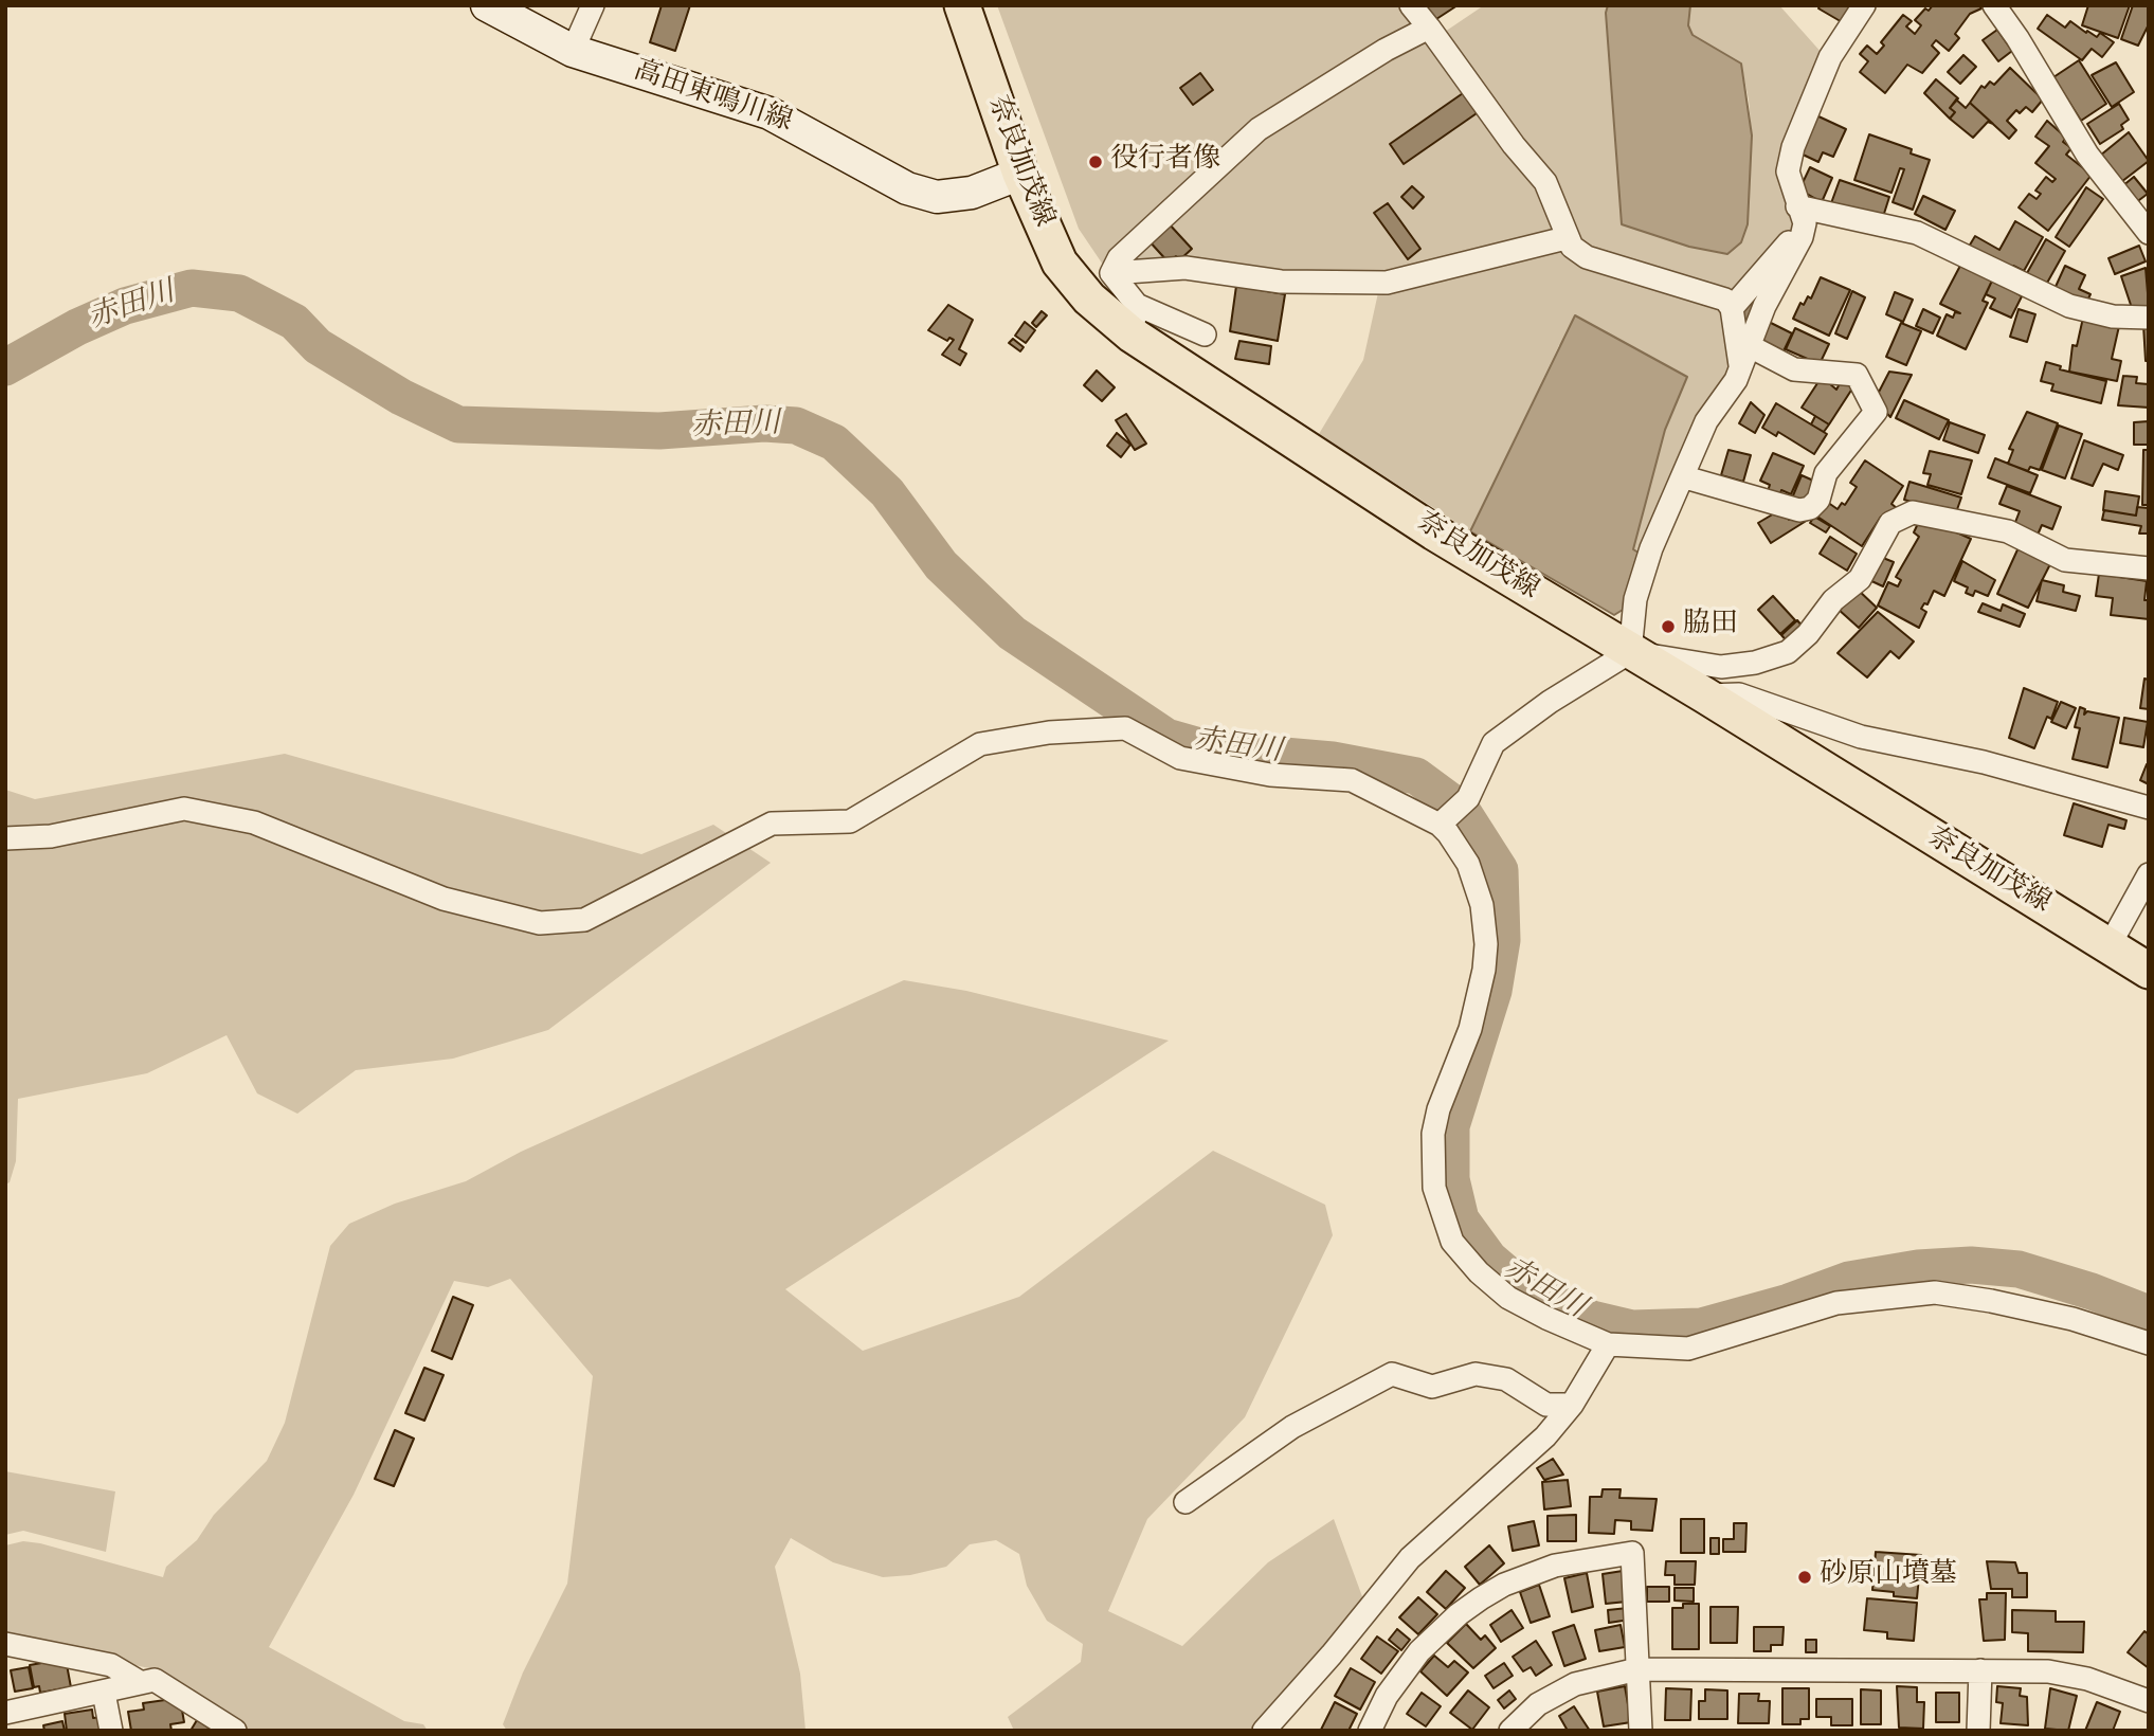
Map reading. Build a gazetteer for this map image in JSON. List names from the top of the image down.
{
  "streets": {
    "main road": ["高田東鳴川線", "奈良加茂線"]
  },
  "crossings": [
    ["高田東鳴川線", "奈良加茂線"]
  ],
  "water": ["赤田川"],
  "places": ["役行者像", "脇田", "砂原山墳墓"]
}
